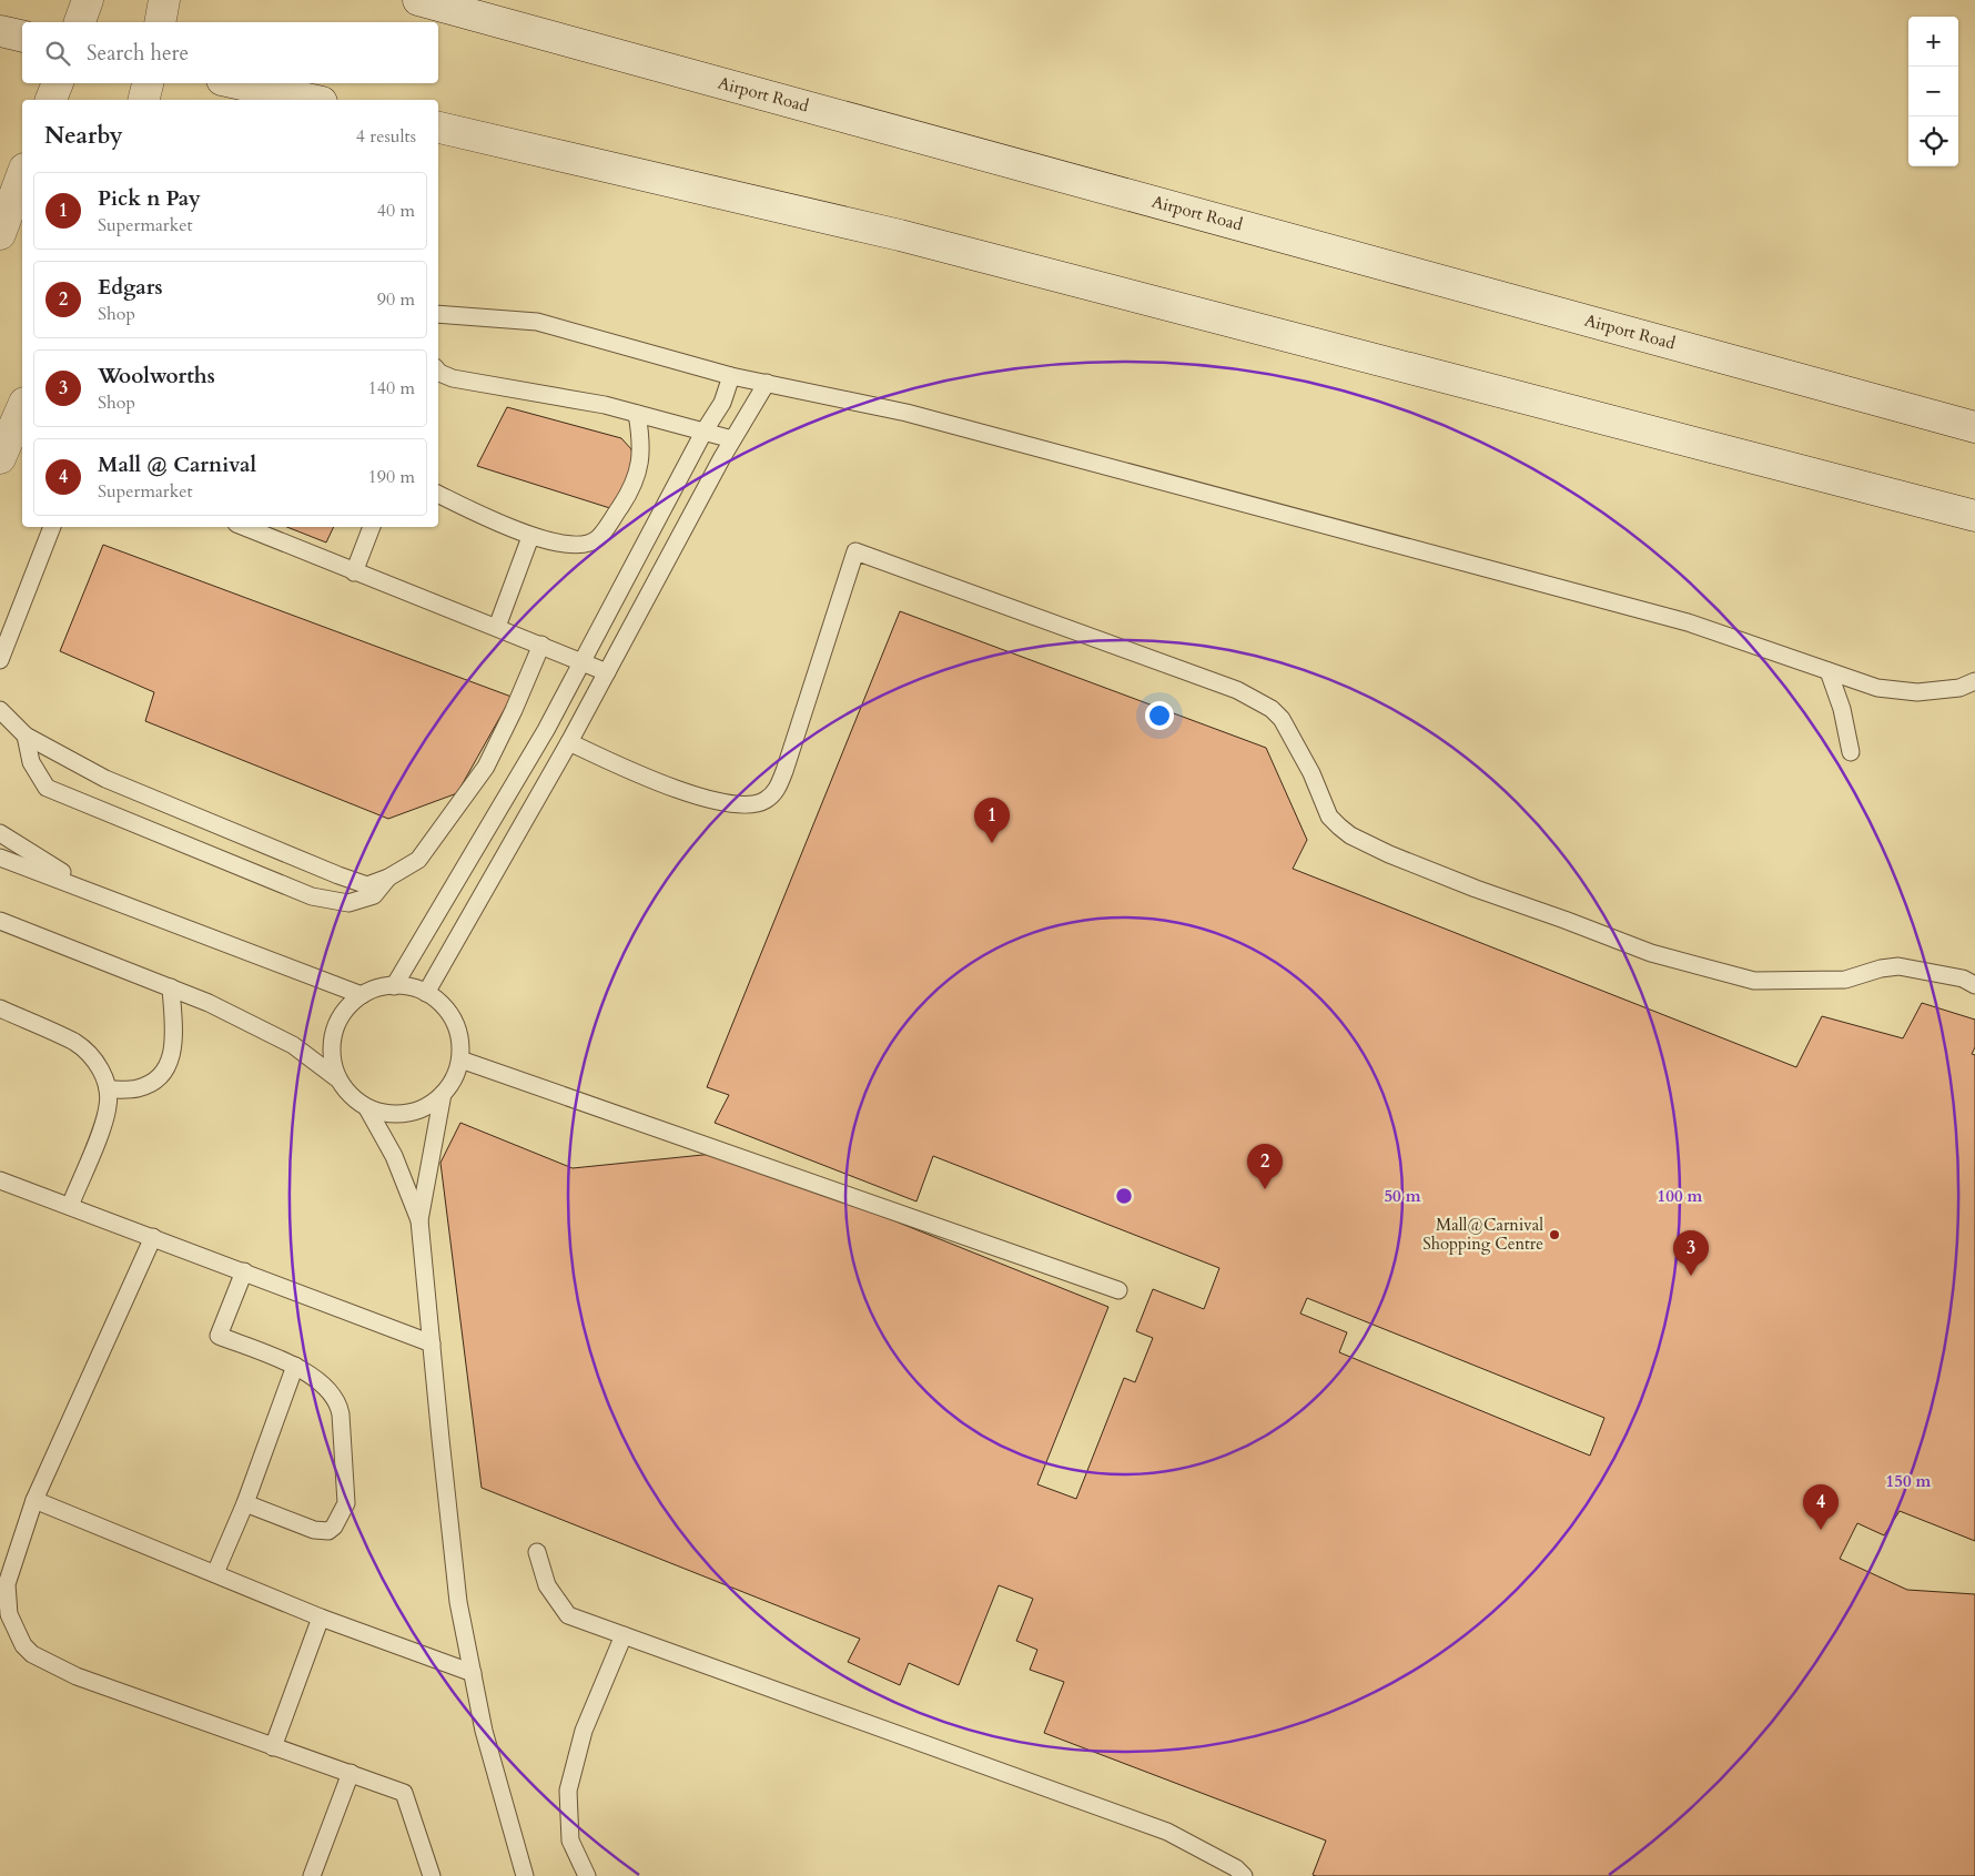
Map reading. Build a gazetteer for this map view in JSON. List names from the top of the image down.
{
  "streets": {
    "main road": ["Airport Road"]
  },
  "places": ["Mall@Carnival Shopping Centre"],
  "page": {
    "map_buttons": ["+", "−"],
    "search": "Search here",
    "heading": ["Nearby", "4 results"],
    "list": [
      {
        "mark": "1",
        "name": "Pick n Pay",
        "note": "Supermarket",
        "value": "40 m"
      },
      {
        "mark": "2",
        "name": "Edgars",
        "note": "Shop",
        "value": "90 m"
      },
      {
        "mark": "3",
        "name": "Woolworths",
        "note": "Shop",
        "value": "140 m"
      },
      {
        "mark": "4",
        "name": "Mall @ Carnival",
        "note": "Supermarket",
        "value": "190 m"
      }
    ],
    "pins": [
      "1",
      "2",
      "3",
      "4"
    ]
  },
  "rings": ["50 m", "100 m", "150 m"]
}
